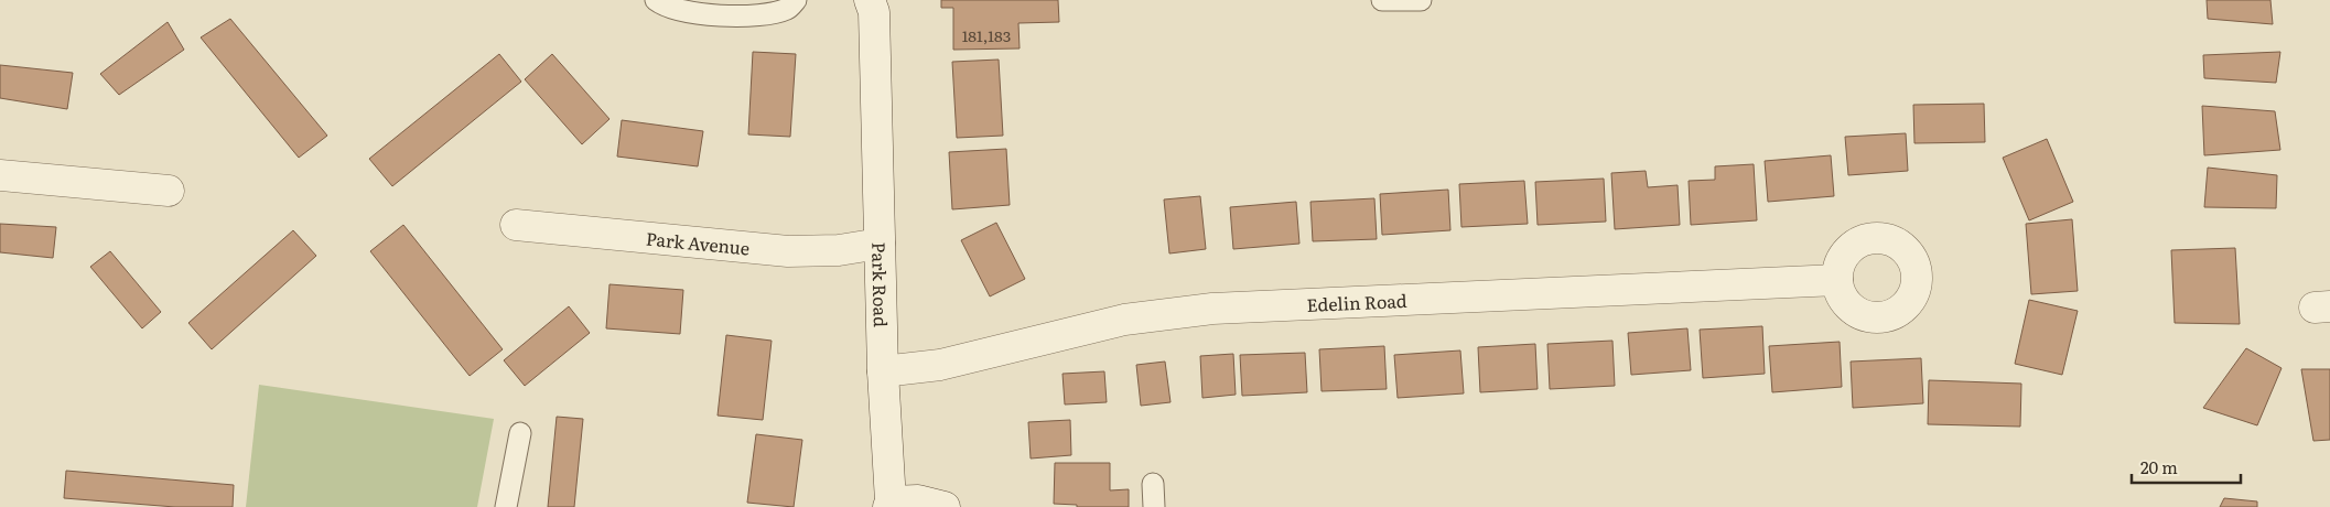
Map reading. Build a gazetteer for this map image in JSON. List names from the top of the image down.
{
  "streets": {
    "street": ["Park Avenue", "Park Road", "Edelin Road"]
  },
  "crossings": [
    ["Park Avenue", "Park Road"],
    ["Park Road", "Edelin Road"]
  ],
  "house_numbers": ["181,183"],
  "scale_bar": "20 m"
}
